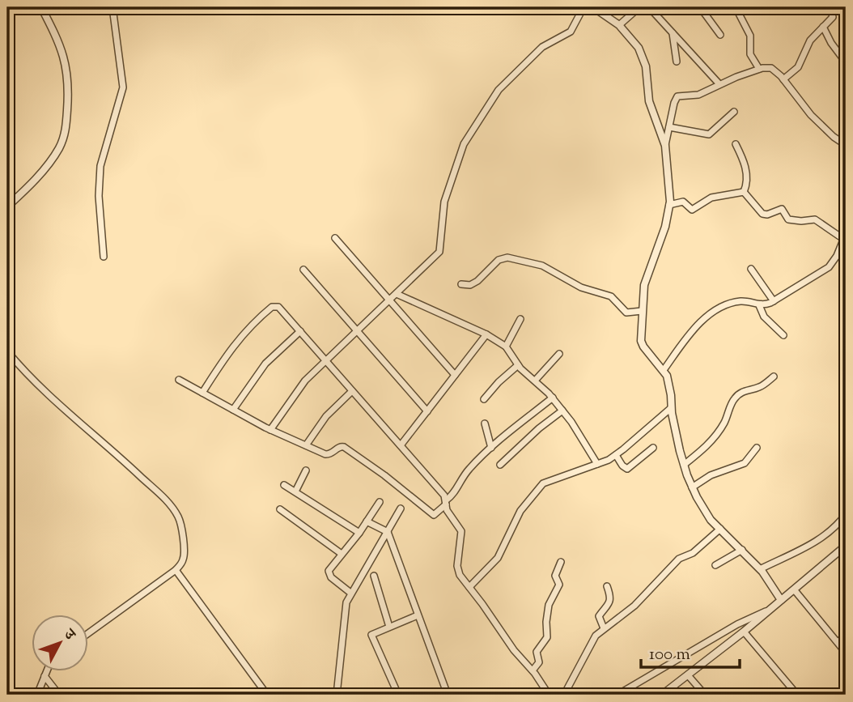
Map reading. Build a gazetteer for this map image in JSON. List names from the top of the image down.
{
  "scale_bar": "100 m",
  "north": "top right"
}
